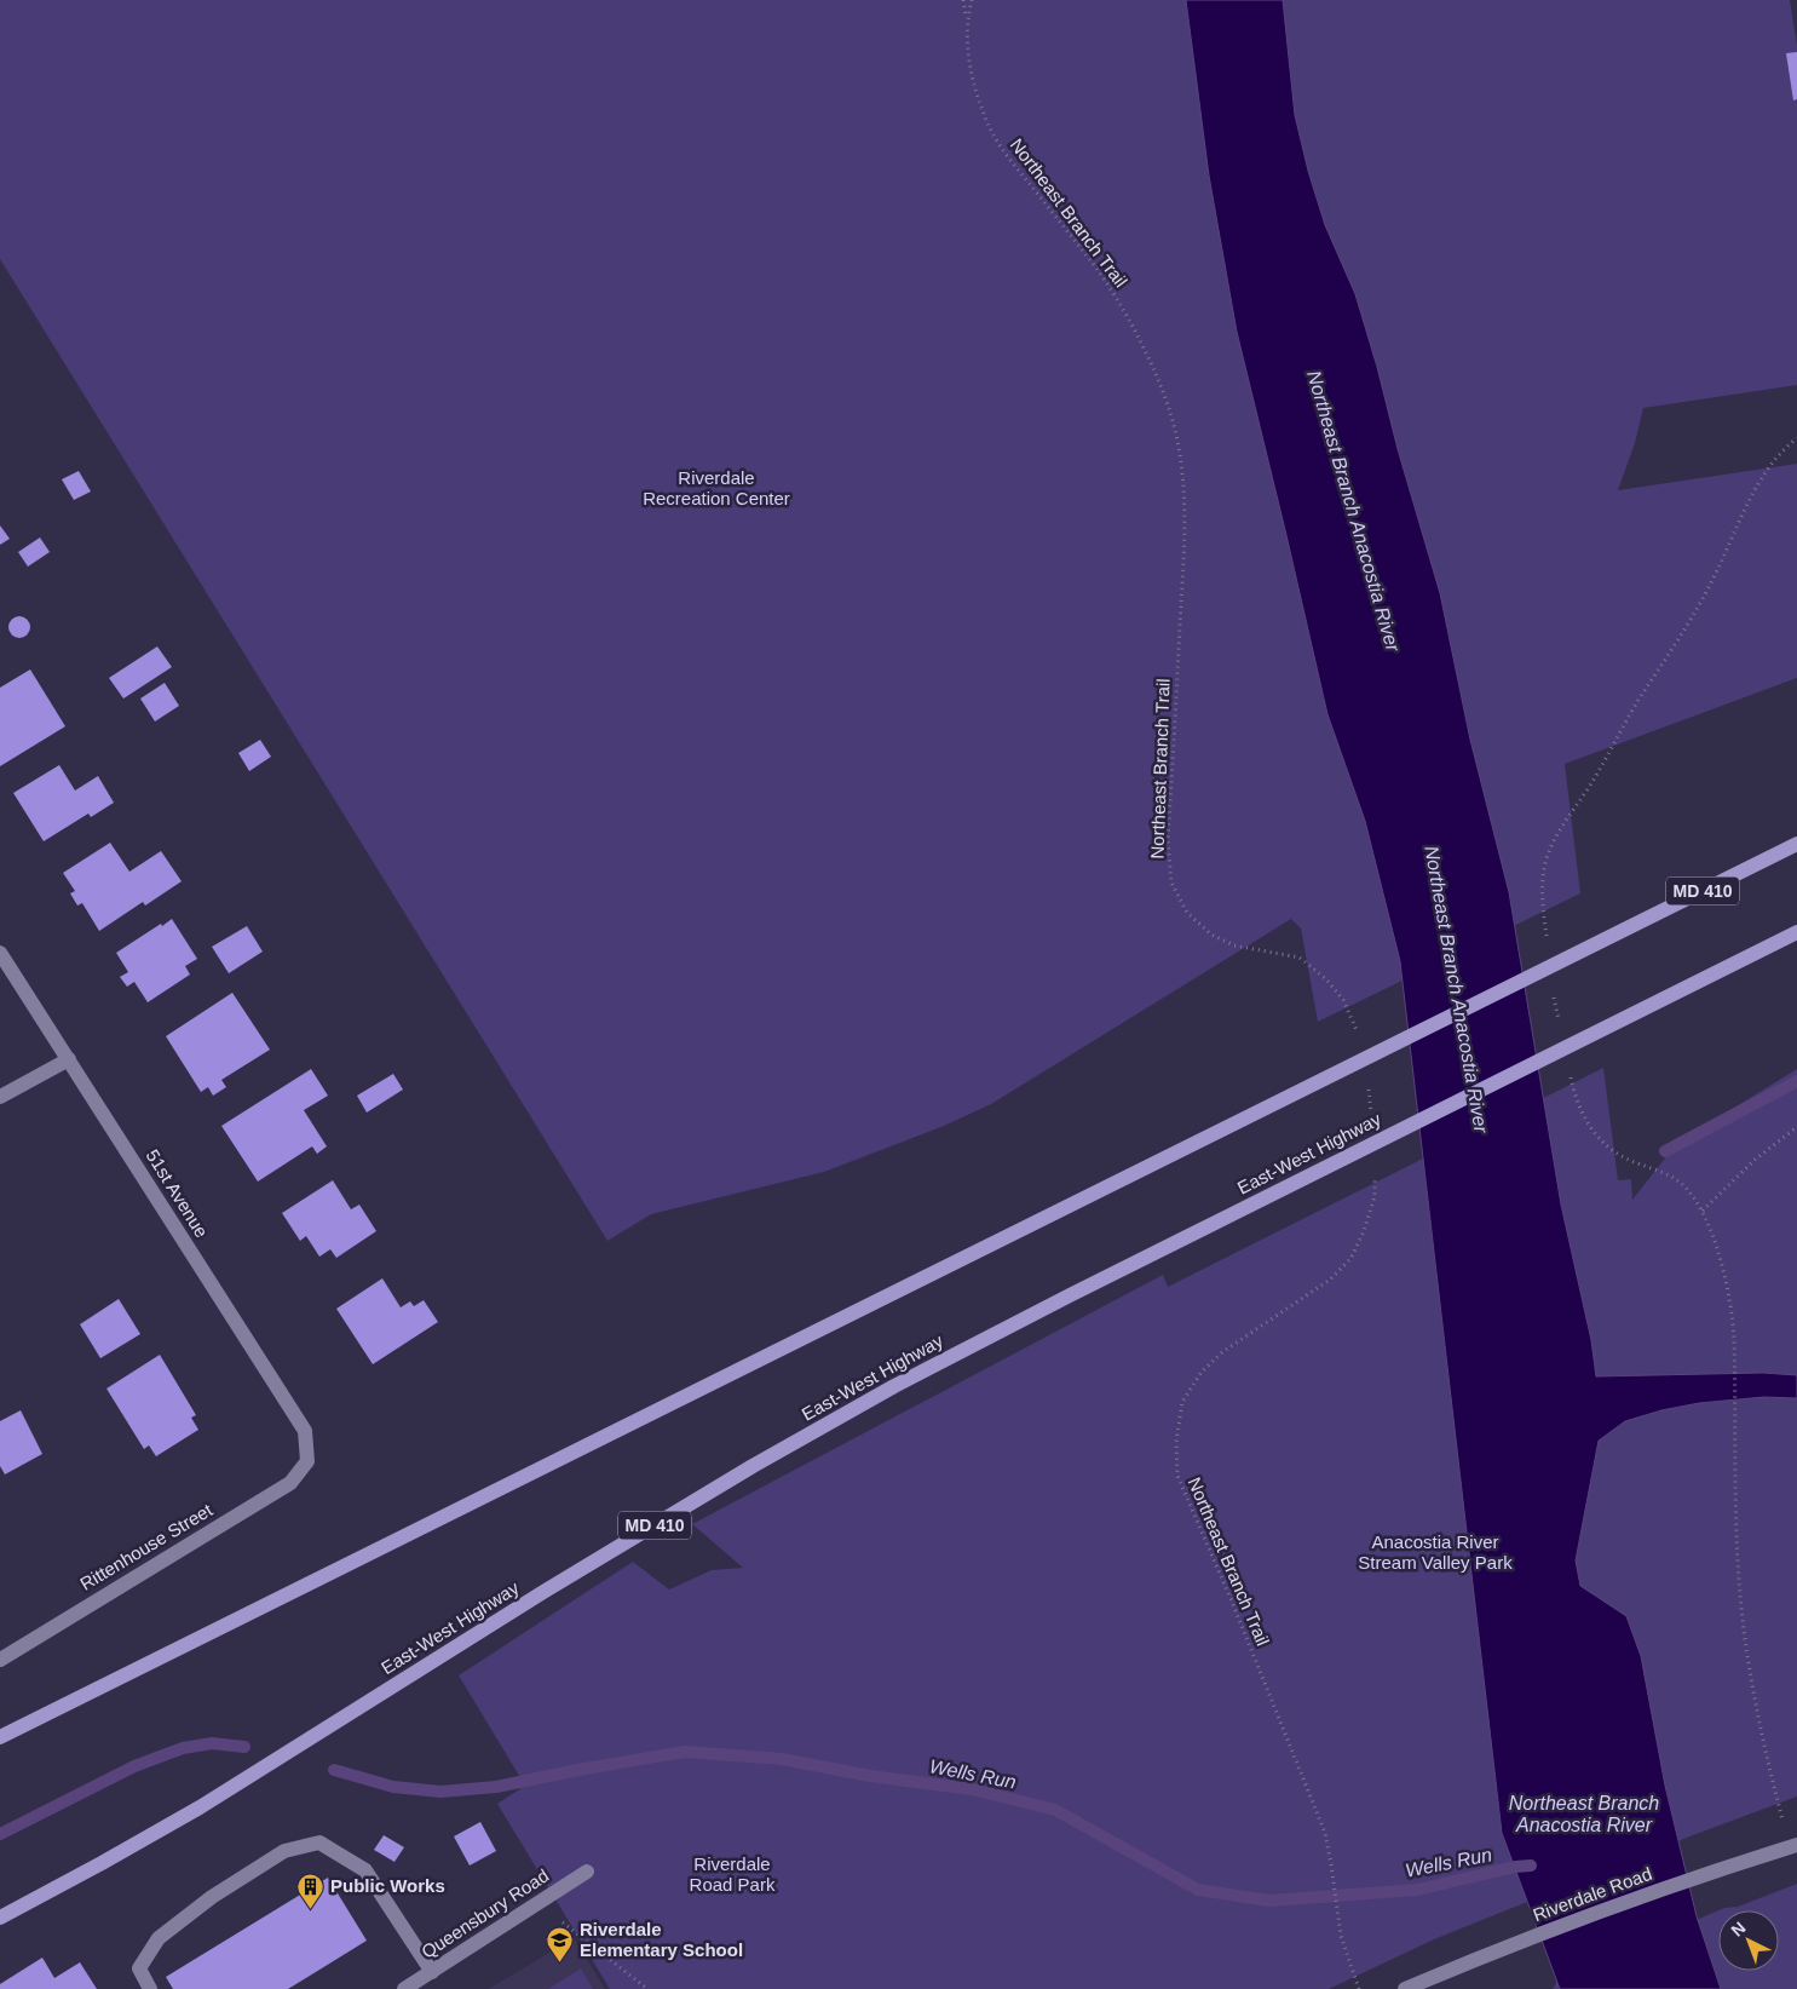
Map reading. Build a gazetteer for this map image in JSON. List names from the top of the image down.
{
  "streets": {
    "main road": ["MD 410", "East-West Highway"],
    "street": [
      "51st Avenue",
      "Rittenhouse Street",
      "Riverdale Road",
      "Queensbury Road"
    ],
    "path": ["Northeast Branch Trail"]
  },
  "crossings": [
    ["51st Avenue", "Rittenhouse Street"]
  ],
  "water": ["Northeast Branch Anacostia River", "Wells Run"],
  "parks": ["Riverdale Recreation Center", "Anacostia River Stream Valley Park", "Riverdale Road Park"],
  "places": {
    "building": ["Public Works"],
    "school or university": ["Riverdale Elementary School"]
  },
  "north": "top left"
}
